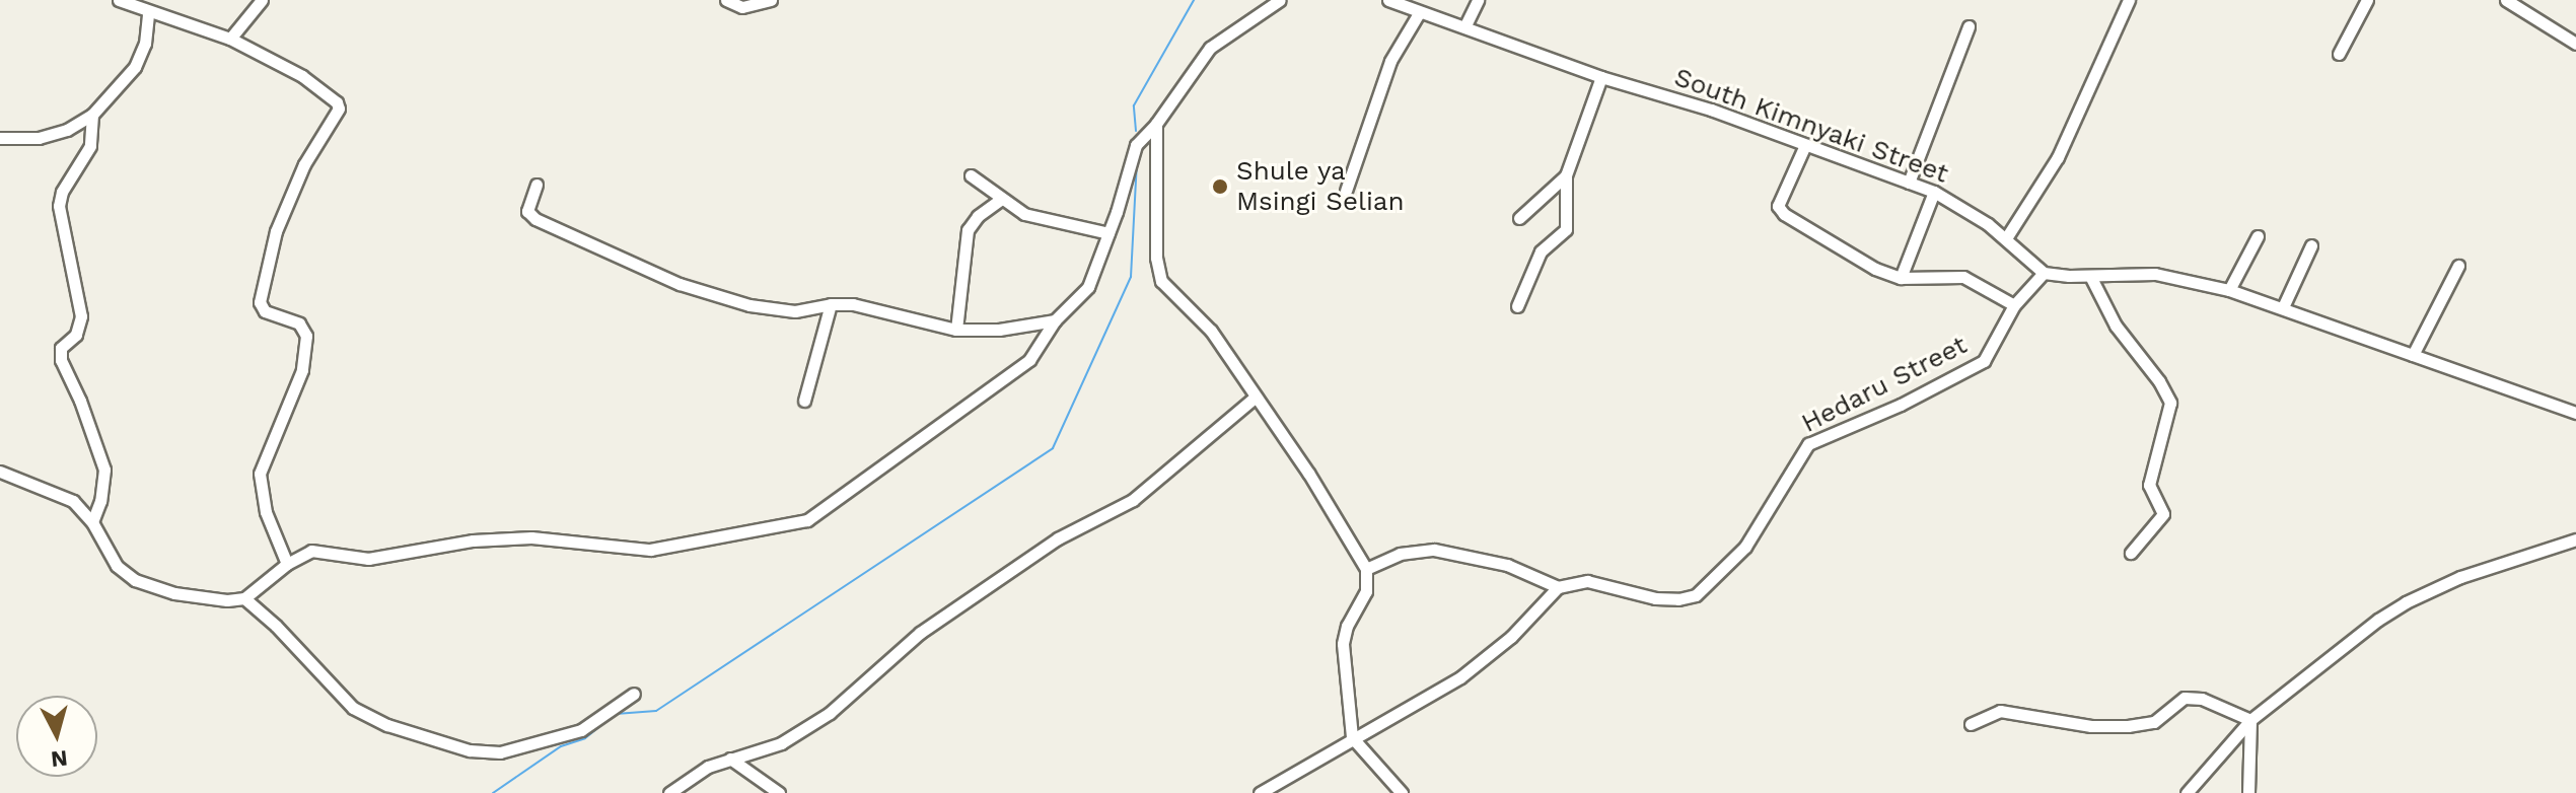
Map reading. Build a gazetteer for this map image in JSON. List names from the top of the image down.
{
  "streets": {
    "street": ["South Kimnyaki Street", "Hedaru Street"]
  },
  "crossings": [
    ["South Kimnyaki Street", "Hedaru Street"]
  ],
  "places": ["Shule ya Msingi Selian"],
  "north": "bottom"
}
